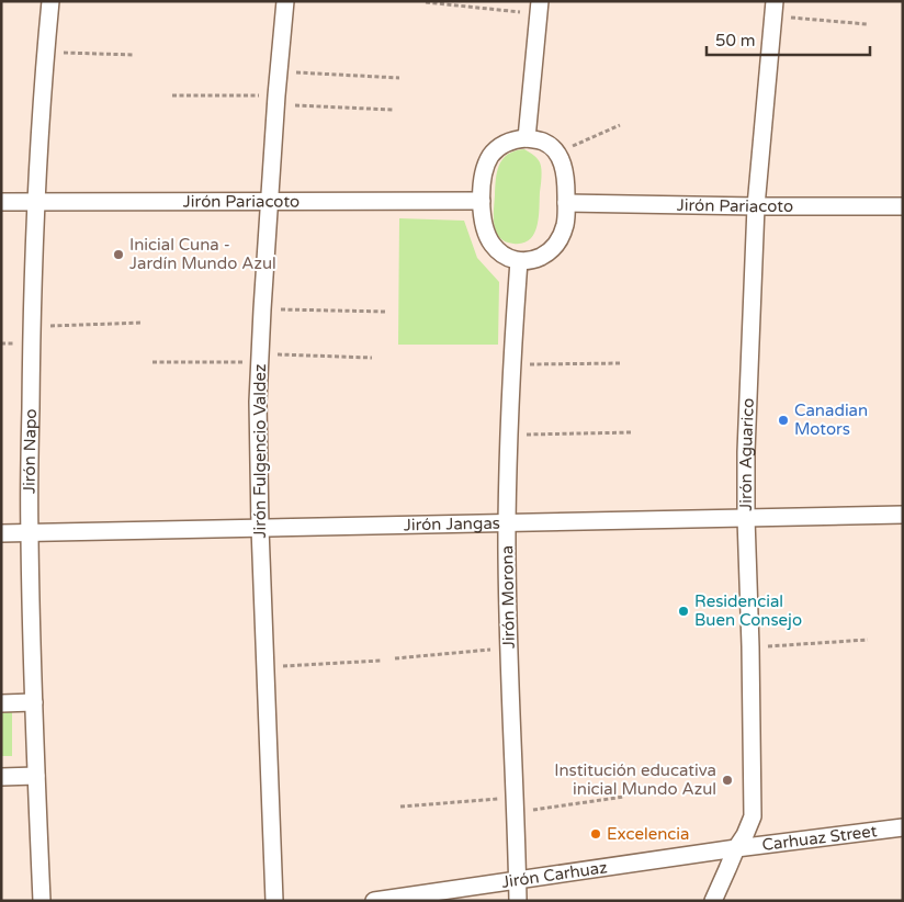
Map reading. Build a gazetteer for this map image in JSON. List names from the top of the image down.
{
  "streets": {
    "street": [
      "Jirón Pariacoto",
      "Jirón Napo",
      "Jirón Fulgencio Valdez",
      "Jirón Aguarico",
      "Jirón Jangas",
      "Jirón Morona",
      "Carhuaz Street",
      "Jirón Carhuaz"
    ]
  },
  "crossings": [
    ["Jirón Pariacoto", "Jirón Napo"],
    ["Jirón Pariacoto", "Jirón Fulgencio Valdez"],
    ["Jirón Pariacoto", "Jirón Aguarico"],
    ["Jirón Pariacoto", "Jirón Morona"],
    ["Jirón Napo", "Jirón Jangas"],
    ["Jirón Fulgencio Valdez", "Jirón Jangas"],
    ["Jirón Aguarico", "Jirón Jangas"],
    ["Jirón Aguarico", "Carhuaz Street"],
    ["Jirón Aguarico", "Jirón Carhuaz"],
    ["Jirón Jangas", "Jirón Morona"],
    ["Jirón Morona", "Jirón Carhuaz"],
    ["Carhuaz Street", "Jirón Carhuaz"]
  ],
  "places": [
    "Inicial Cuna - Jardín Mundo Azul",
    "Canadian Motors",
    "Residencial Buen Consejo",
    "Institución educativa inicial Mundo Azul",
    "Excelencia"
  ],
  "scale_bar": "50 m"
}
